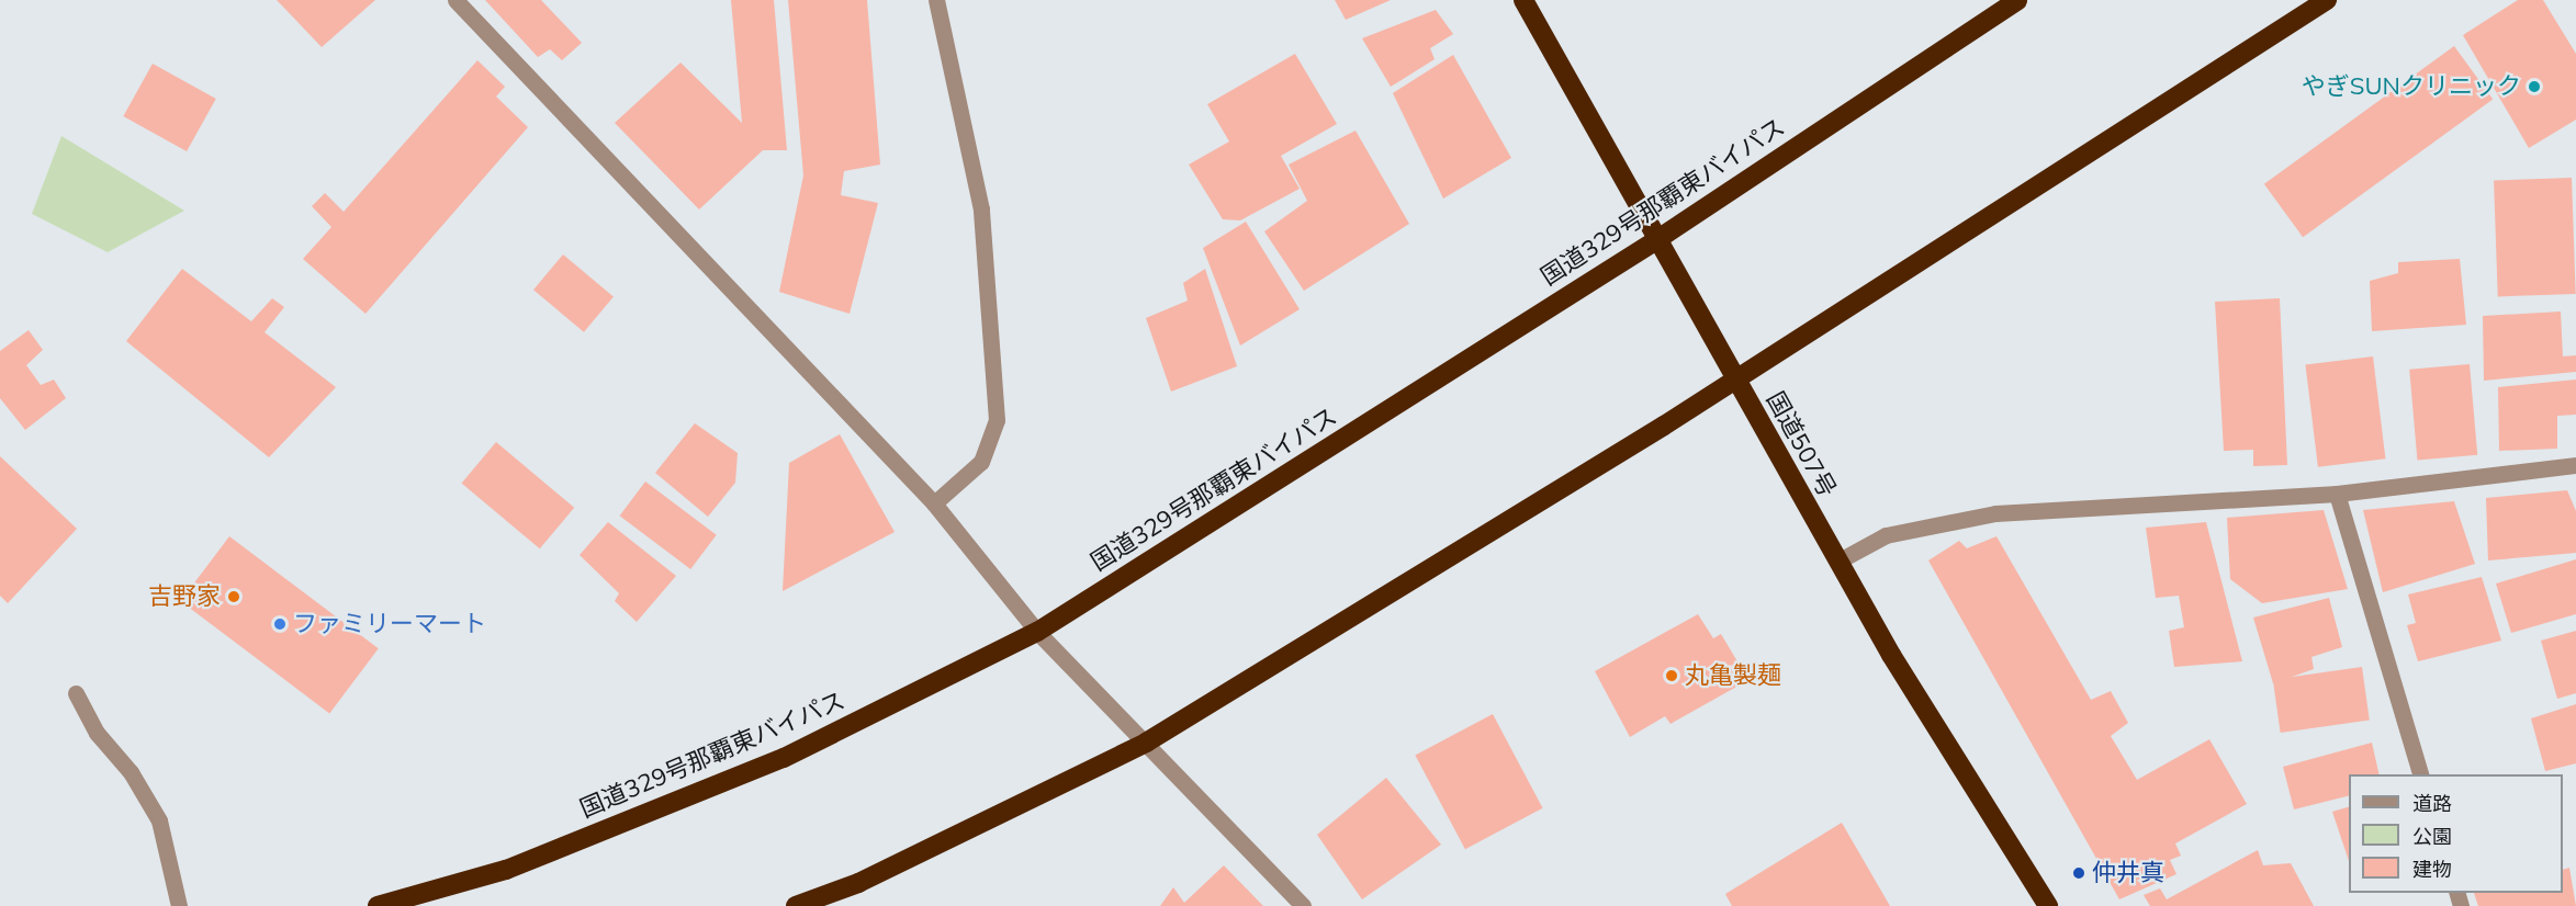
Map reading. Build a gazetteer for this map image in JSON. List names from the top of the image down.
{
  "streets": {
    "highway": ["国道329号那覇東バイパス", "国道507号"]
  },
  "crossings": [
    ["国道329号那覇東バイパス", "国道507号"]
  ],
  "places": [
    "やぎSUNクリニック",
    "吉野家",
    "ファミリーマート",
    "丸亀製麺",
    "仲井真"
  ],
  "legend": ["道路", "公園", "建物"]
}
